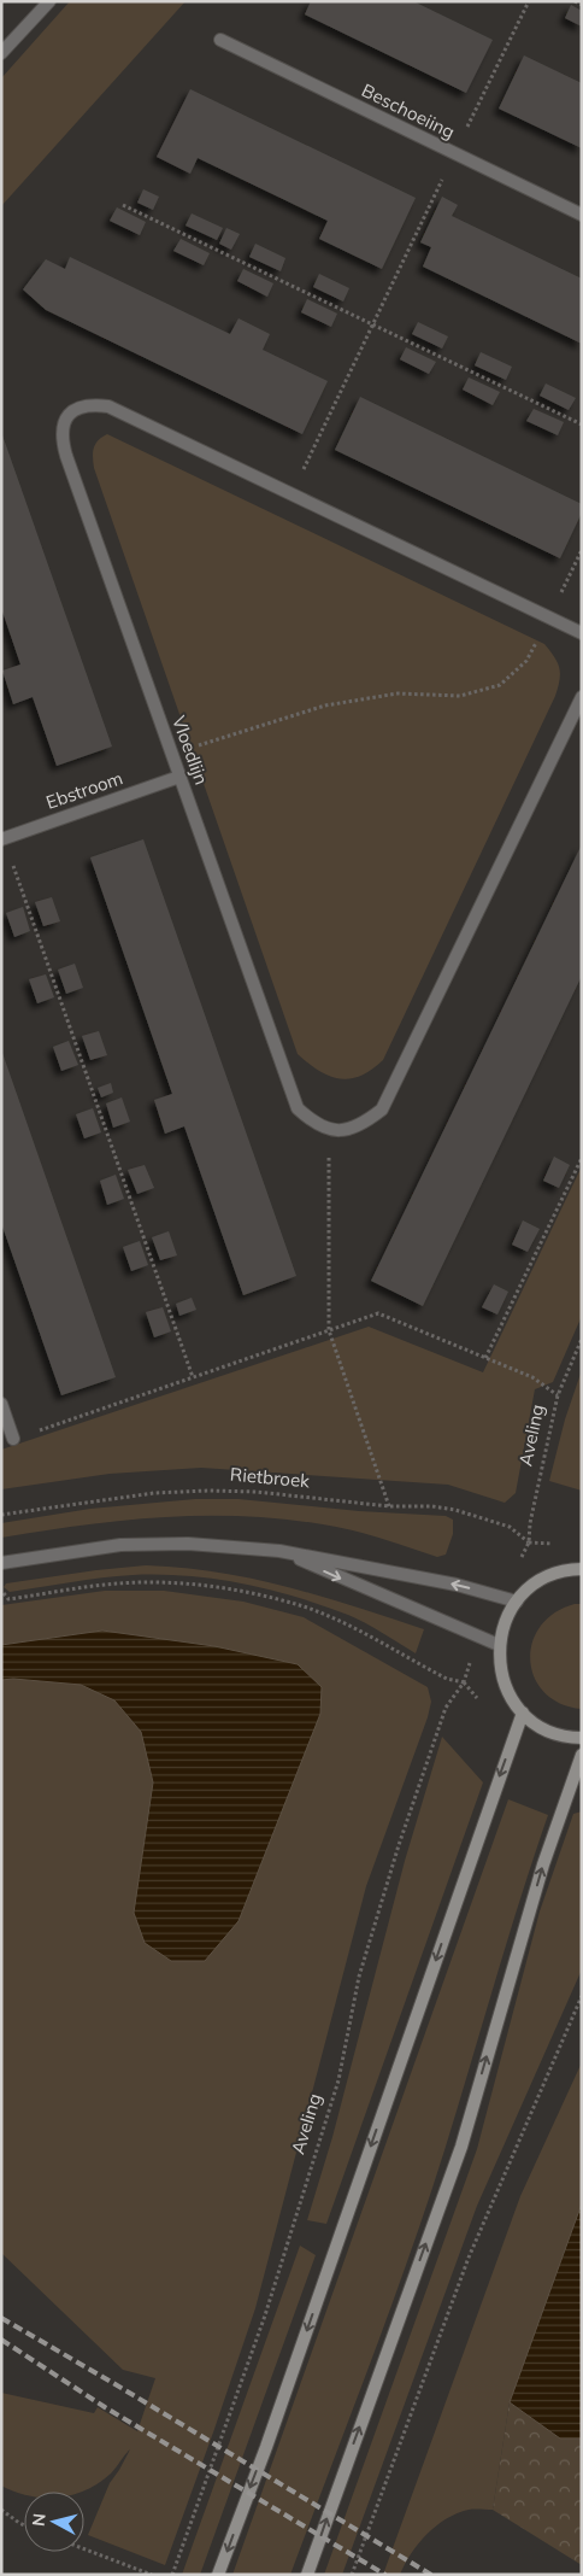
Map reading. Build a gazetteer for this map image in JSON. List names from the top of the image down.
{
  "streets": {
    "street": ["Beschoeiing", "Vloedlijn", "Ebstroom"],
    "path": ["Aveling", "Rietbroek"]
  },
  "crossings": [
    ["Vloedlijn", "Ebstroom"],
    ["Aveling", "Rietbroek"]
  ],
  "north": "left"
}
